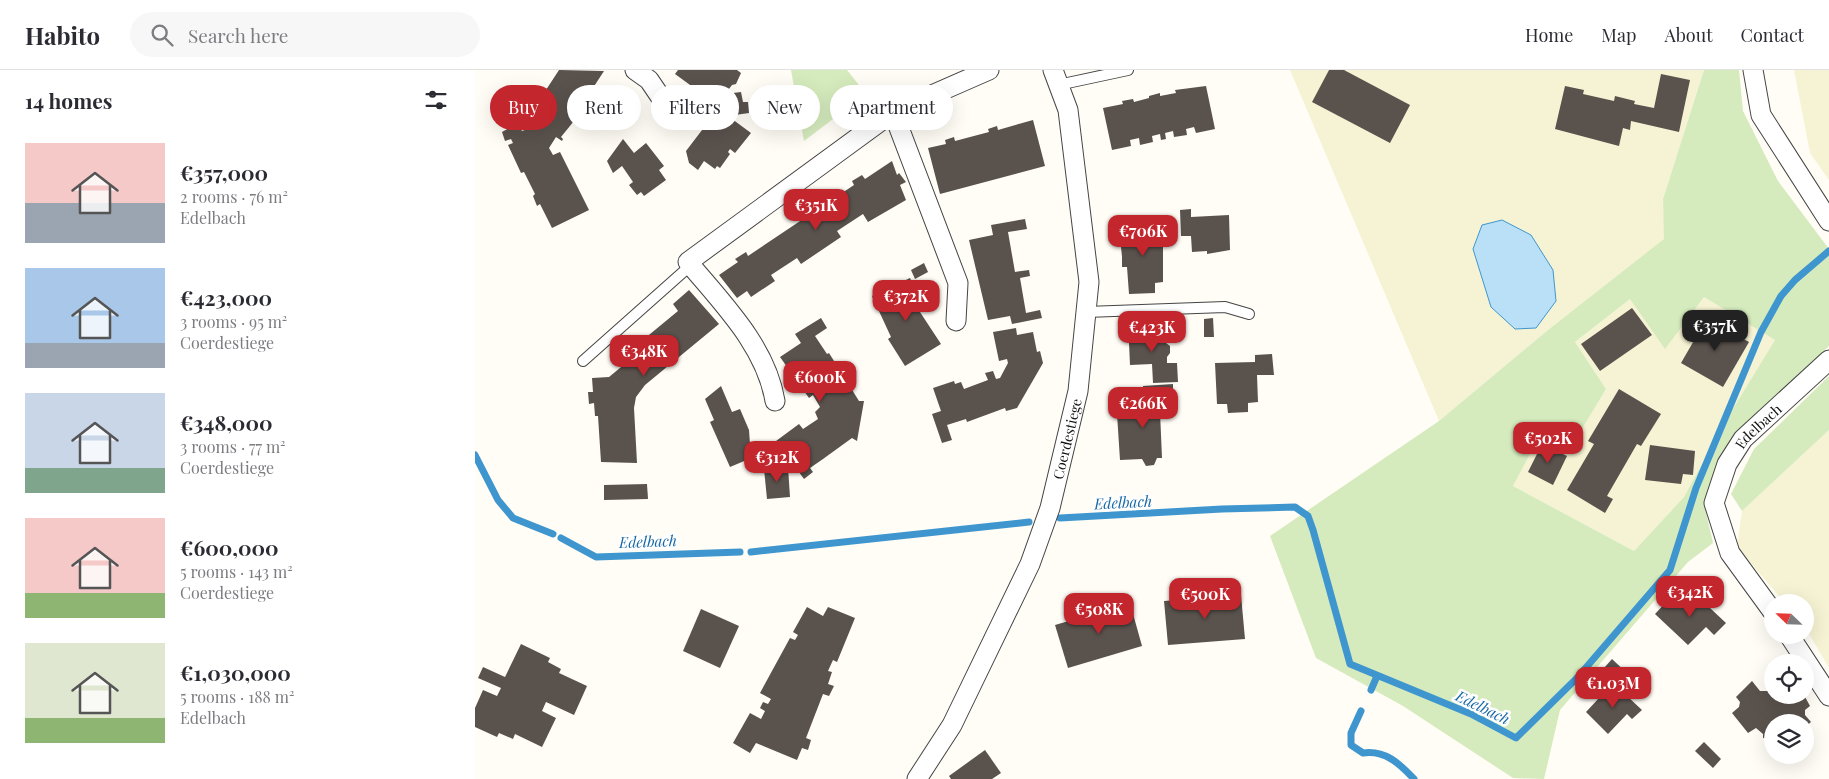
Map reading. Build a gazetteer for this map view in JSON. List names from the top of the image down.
{
  "streets": {
    "street": ["Edelbach", "Coerdestiege"]
  },
  "water": ["Edelbach"],
  "north": "top left",
  "page": {
    "header": "Habito",
    "search": "Search here",
    "nav": [
      "Home",
      "Map",
      "About",
      "Contact"
    ],
    "heading": "14 homes",
    "chip": [
      "Buy",
      "Rent",
      "Filters",
      "New",
      "Apartment"
    ],
    "list": [
      {
        "name": "€357,000",
        "note": "2 rooms · 76 m² · Edelbach"
      },
      {
        "name": "€423,000",
        "note": "3 rooms · 95 m² · Coerdestiege"
      },
      {
        "name": "€348,000",
        "note": "3 rooms · 77 m² · Coerdestiege"
      },
      {
        "name": "€600,000",
        "note": "5 rooms · 143 m² · Coerdestiege"
      },
      {
        "name": "€1,030,000",
        "note": "5 rooms · 188 m² · Edelbach"
      }
    ],
    "price": [
      "€351K",
      "€706K",
      "€372K",
      "€357K",
      "€423K",
      "€348K",
      "€600K",
      "€266K",
      "€502K",
      "€312K",
      "€342K",
      "€500K",
      "€508K",
      "€1.03M"
    ]
  }
}
